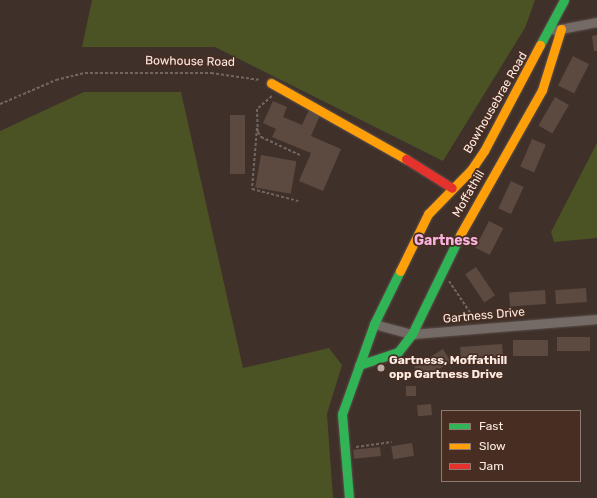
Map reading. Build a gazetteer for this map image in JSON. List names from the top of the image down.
{
  "streets": {
    "street": ["Bowhousebrae Road", "Moffathill", "Gartness Drive"],
    "path": ["Bowhouse Road"]
  },
  "crossings": [
    ["Bowhousebrae Road", "Moffathill"],
    ["Bowhousebrae Road", "Gartness Drive"],
    ["Moffathill", "Gartness Drive"]
  ],
  "districts": ["Gartness"],
  "places": ["Gartness, Moffathill opp Gartness Drive"],
  "legend": ["Fast", "Slow", "Jam"]
}
